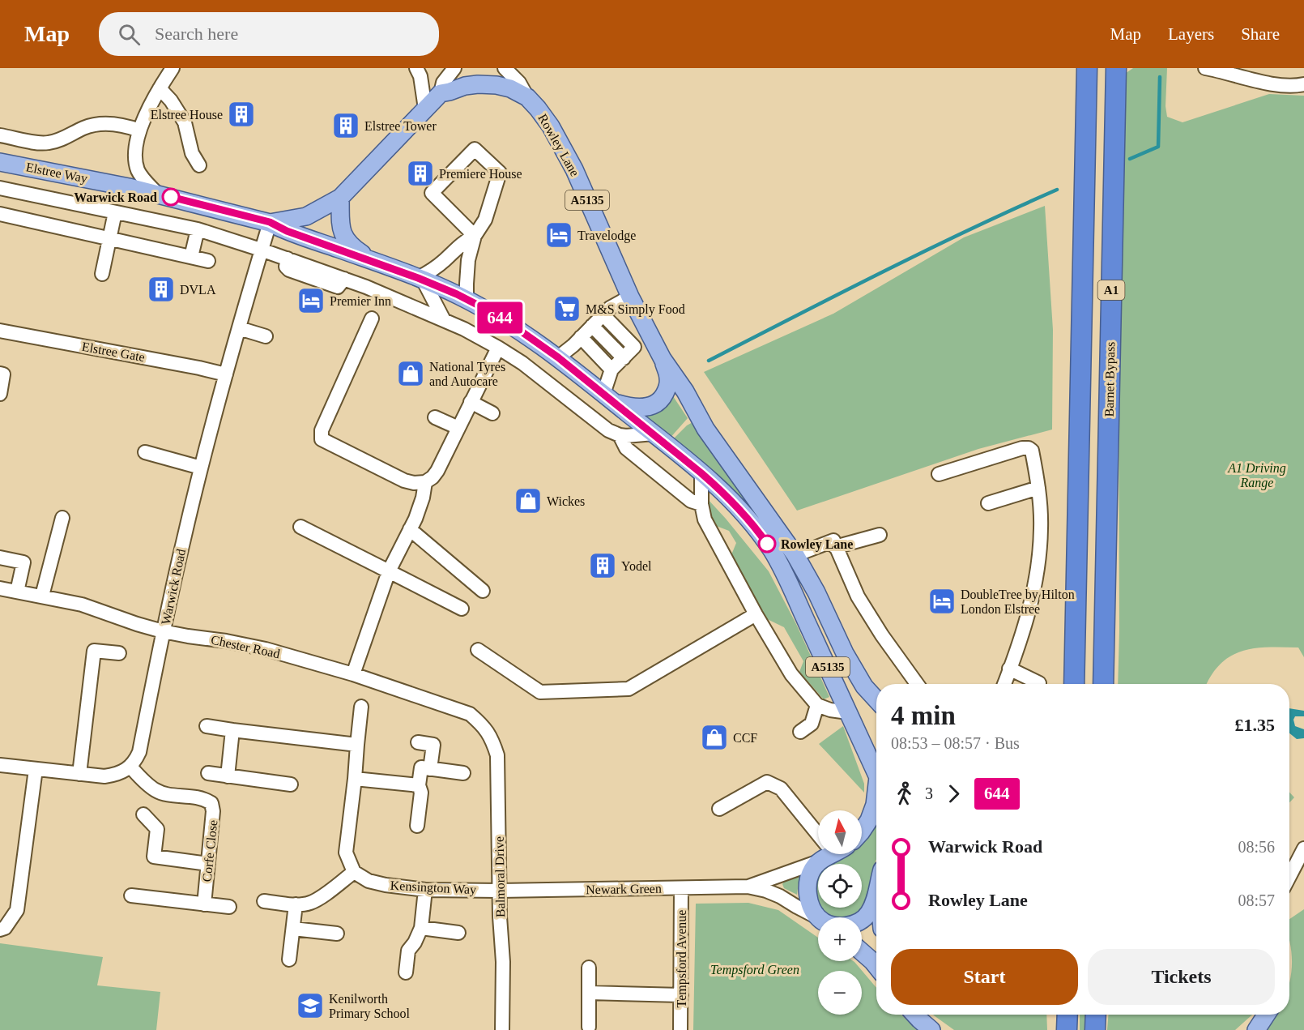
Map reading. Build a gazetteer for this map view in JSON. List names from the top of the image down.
{
  "streets": {
    "highway": ["A1", "Barnet Bypass"],
    "main road": ["Rowley Lane", "Elstree Way", "A5135"],
    "street": [
      "Elstree Gate",
      "Warwick Road",
      "Chester Road",
      "Corfe Close",
      "Balmoral Drive",
      "Kensington Way",
      "Newark Green",
      "Tempsford Avenue"
    ]
  },
  "crossings": [
    ["Rowley Lane", "A5135"],
    ["Elstree Way", "A5135"],
    ["A5135", "Warwick Road"],
    ["Elstree Gate", "Warwick Road"],
    ["Warwick Road", "Chester Road"],
    ["Warwick Road", "Corfe Close"],
    ["Chester Road", "Balmoral Drive"],
    ["Balmoral Drive", "Kensington Way"],
    ["Balmoral Drive", "Newark Green"],
    ["Kensington Way", "Newark Green"],
    ["Newark Green", "Tempsford Avenue"]
  ],
  "parks": ["A1 Driving Range", "Tempsford Green"],
  "places": {
    "building": [
      "Elstree House",
      "Elstree Tower",
      "Premiere House",
      "DVLA",
      "Yodel"
    ],
    "other": ["Warwick Road", "Rowley Lane"],
    "hotel": ["Travelodge", "Premier Inn", "DoubleTree by Hilton London Elstree"],
    "supermarket": ["M&S Simply Food"],
    "shop": ["National Tyres and Autocare", "Wickes", "CCF"],
    "school or university": ["Kenilworth Primary School"]
  },
  "lines": ["bus line 644"],
  "north": "top",
  "page": {
    "header": "Map",
    "search": "Search here",
    "nav": ["Map", "Layers", "Share"],
    "on_map": "644",
    "heading": ["4 min", "08:53 – 08:57 · Bus", "£1.35"],
    "legs": ["3", "644"],
    "map_buttons": ["+", "−"],
    "list": [
      {
        "name": "Warwick Road",
        "value": "08:56"
      },
      {
        "name": "Rowley Lane",
        "value": "08:57"
      }
    ],
    "buttons": ["Start", "Tickets"]
  }
}
